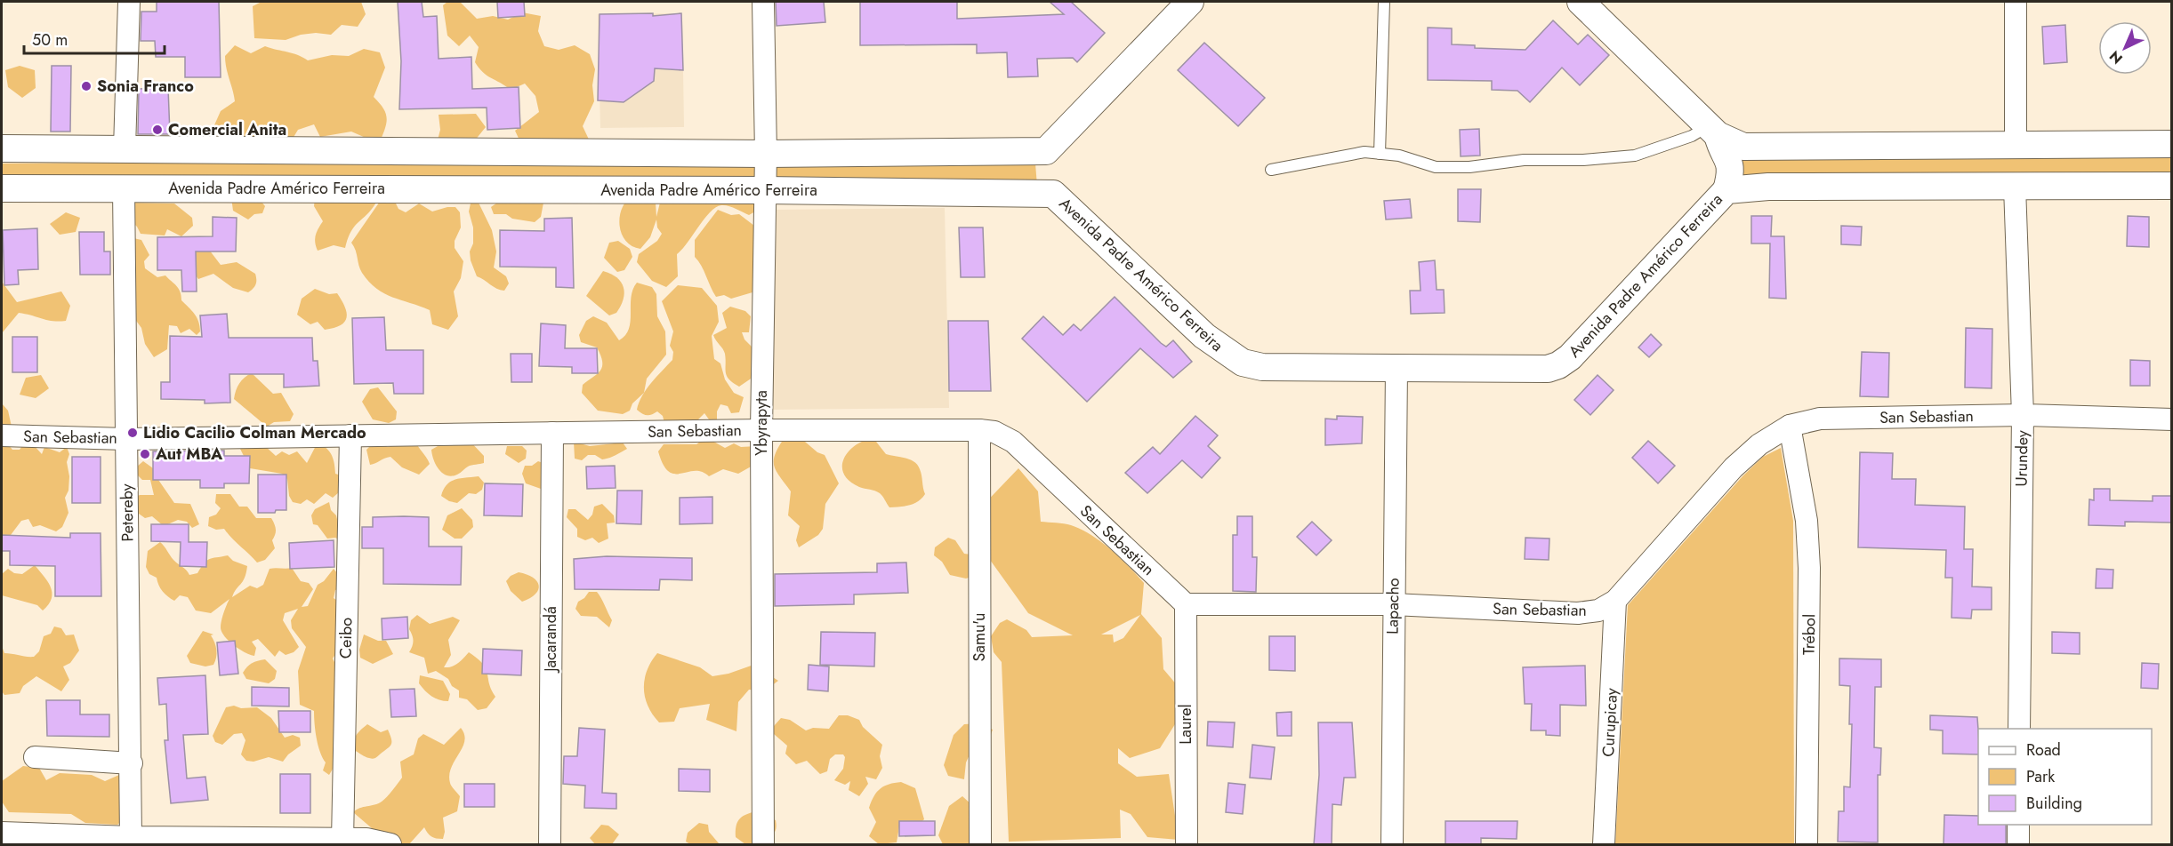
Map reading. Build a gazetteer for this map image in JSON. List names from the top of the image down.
{
  "streets": {
    "street": [
      "Avenida Padre Américo Ferreira",
      "San Sebastian",
      "Ybyrapyta",
      "Urundey",
      "Petereby",
      "Lapacho",
      "Trébol",
      "Samu'u",
      "Ceibo",
      "Jacarandá",
      "Curupicay",
      "Laurel"
    ]
  },
  "crossings": [
    ["Avenida Padre Américo Ferreira", "Ybyrapyta"],
    ["Avenida Padre Américo Ferreira", "Urundey"],
    ["Avenida Padre Américo Ferreira", "Petereby"],
    ["Avenida Padre Américo Ferreira", "Lapacho"],
    ["San Sebastian", "Ybyrapyta"],
    ["San Sebastian", "Urundey"],
    ["San Sebastian", "Petereby"],
    ["San Sebastian", "Lapacho"],
    ["San Sebastian", "Trébol"],
    ["San Sebastian", "Samu'u"],
    ["San Sebastian", "Ceibo"],
    ["San Sebastian", "Jacarandá"],
    ["San Sebastian", "Curupicay"],
    ["San Sebastian", "Laurel"]
  ],
  "places": [
    "Sonia Franco",
    "Comercial Anita",
    "Lidio Cacilio Colman Mercado",
    "Aut MBA"
  ],
  "legend": ["Road", "Park", "Building"],
  "scale_bar": "50 m",
  "north": "bottom left"
}
